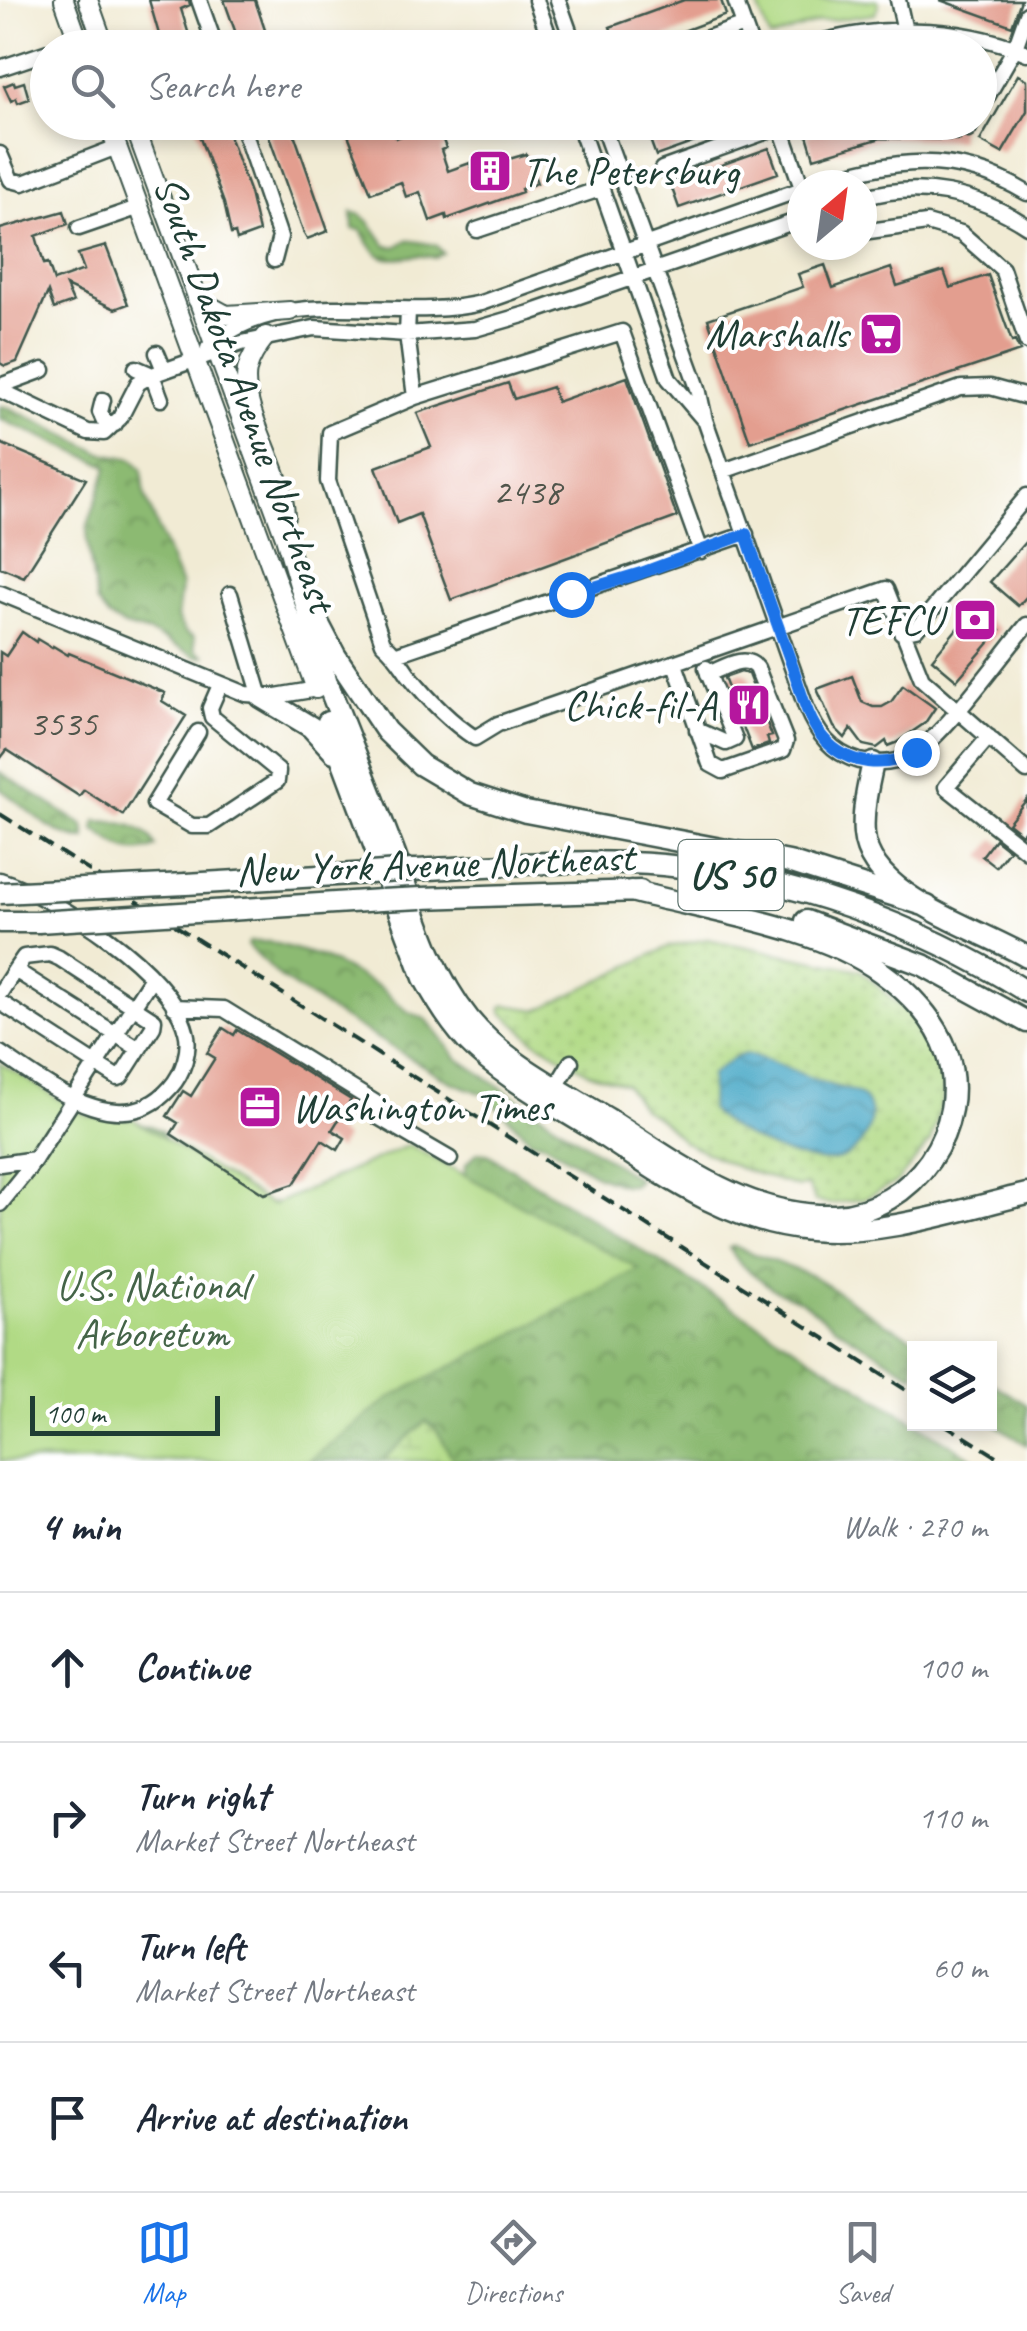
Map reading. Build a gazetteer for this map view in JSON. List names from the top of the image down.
{
  "streets": {
    "highway": ["New York Avenue Northeast", "US 50"],
    "main road": ["South Dakota Avenue Northeast"]
  },
  "parks": ["U.S. National Arboretum"],
  "places": {
    "building": ["The Petersburg"],
    "supermarket": ["Marshalls"],
    "bank": ["TEFCU"],
    "restaurant": ["Chick-fil-A"],
    "office": ["Washington Times"]
  },
  "house_numbers": ["2438", "3535"],
  "scale_bar": "100 m",
  "north": "top right",
  "page": {
    "search": "Search here",
    "scale": "100 m",
    "heading": ["4 min", "Walk · 270 m"],
    "list": [
      ["Continue", "100 m"],
      ["Turn right", "Market Street Northeast", "110 m"],
      ["Turn left", "Market Street Northeast", "60 m"],
      "Arrive at destination"
    ],
    "nav": ["Map", "Directions", "Saved"]
  }
}
